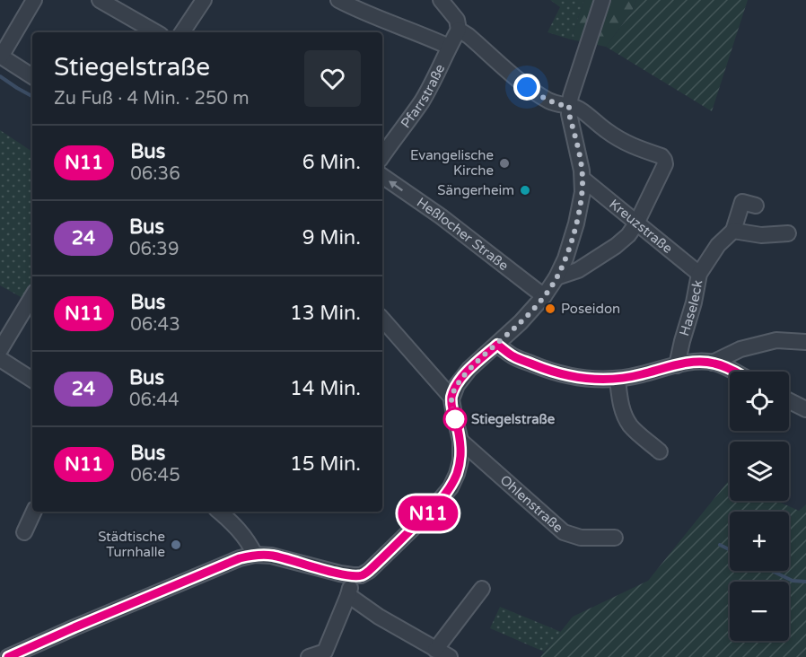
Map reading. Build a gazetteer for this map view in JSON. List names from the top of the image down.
{
  "streets": {
    "street": [
      "Pfarrstraße",
      "Kreuzstraße",
      "Heßlocher Straße",
      "Haseleck",
      "Ohlenstraße"
    ]
  },
  "crossings": [
    ["Kreuzstraße", "Haseleck"]
  ],
  "places": [
    "Evangelische Kirche",
    "Sängerheim",
    "Poseidon",
    "Stiegelstraße",
    "Städtische Turnhalle"
  ],
  "lines": ["bus line N11"],
  "page": {
    "on_map": "N11",
    "heading": ["Stiegelstraße", "Zu Fuß · 4 Min. · 250 m"],
    "list": [
      {
        "mark": "N11",
        "name": "Bus",
        "note": "06:36",
        "value": "6 Min."
      },
      {
        "mark": "24",
        "name": "Bus",
        "note": "06:39",
        "value": "9 Min."
      },
      {
        "mark": "N11",
        "name": "Bus",
        "note": "06:43",
        "value": "13 Min."
      },
      {
        "mark": "24",
        "name": "Bus",
        "note": "06:44",
        "value": "14 Min."
      },
      {
        "mark": "N11",
        "name": "Bus",
        "note": "06:45",
        "value": "15 Min."
      }
    ],
    "map_buttons": ["+", "−"]
  }
}
